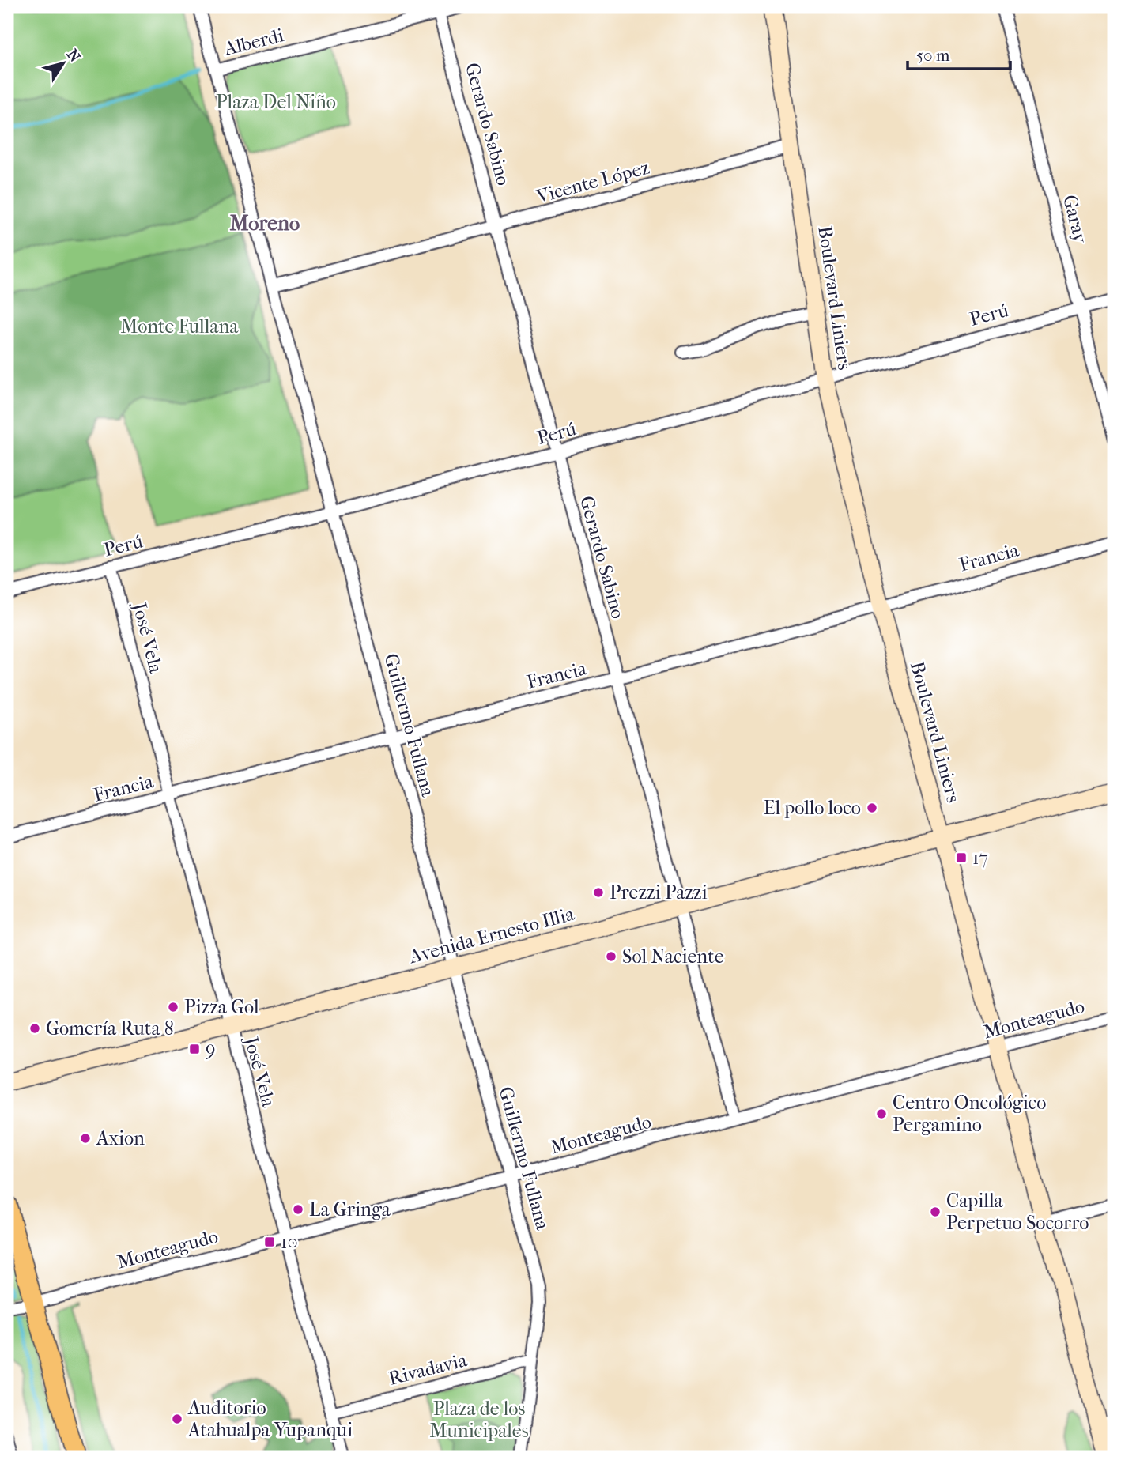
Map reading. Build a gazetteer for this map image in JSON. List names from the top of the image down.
{
  "streets": {
    "main road": ["Boulevard Liniers", "Avenida Ernesto Illia"],
    "street": [
      "Alberdi",
      "Gerardo Sabino",
      "Vicente López",
      "Garay",
      "Perú",
      "Francia",
      "José Vela",
      "Guillermo Fullana",
      "Monteagudo",
      "Rivadavia"
    ]
  },
  "crossings": [
    ["Alberdi", "Gerardo Sabino"],
    ["Alberdi", "Guillermo Fullana"],
    ["Gerardo Sabino", "Vicente López"],
    ["Gerardo Sabino", "Perú"],
    ["Gerardo Sabino", "Francia"],
    ["Gerardo Sabino", "Avenida Ernesto Illia"],
    ["Gerardo Sabino", "Monteagudo"],
    ["Vicente López", "Boulevard Liniers"],
    ["Vicente López", "Guillermo Fullana"],
    ["Garay", "Perú"],
    ["Boulevard Liniers", "Perú"],
    ["Boulevard Liniers", "Francia"],
    ["Boulevard Liniers", "Avenida Ernesto Illia"],
    ["Boulevard Liniers", "Monteagudo"],
    ["Perú", "José Vela"],
    ["Perú", "Guillermo Fullana"],
    ["Francia", "José Vela"],
    ["Francia", "Guillermo Fullana"],
    ["José Vela", "Avenida Ernesto Illia"],
    ["José Vela", "Monteagudo"],
    ["José Vela", "Rivadavia"],
    ["Guillermo Fullana", "Avenida Ernesto Illia"],
    ["Guillermo Fullana", "Monteagudo"],
    ["Guillermo Fullana", "Rivadavia"]
  ],
  "districts": ["Moreno"],
  "parks": ["Plaza Del Niño", "Monte Fullana", "Plaza de los Municipales"],
  "places": {
    "other": [
      "El pollo loco",
      "Prezzi Pazzi",
      "Sol Naciente",
      "Pizza Gol",
      "Gomería Ruta 8",
      "Centro Oncológico Pergamino",
      "Axion",
      "La Gringa",
      "Capilla Perpetuo Socorro",
      "Auditorio Atahualpa Yupanqui"
    ],
    "transit": ["17", "9", "10"]
  },
  "scale_bar": "50 m",
  "north": "top right"
}
